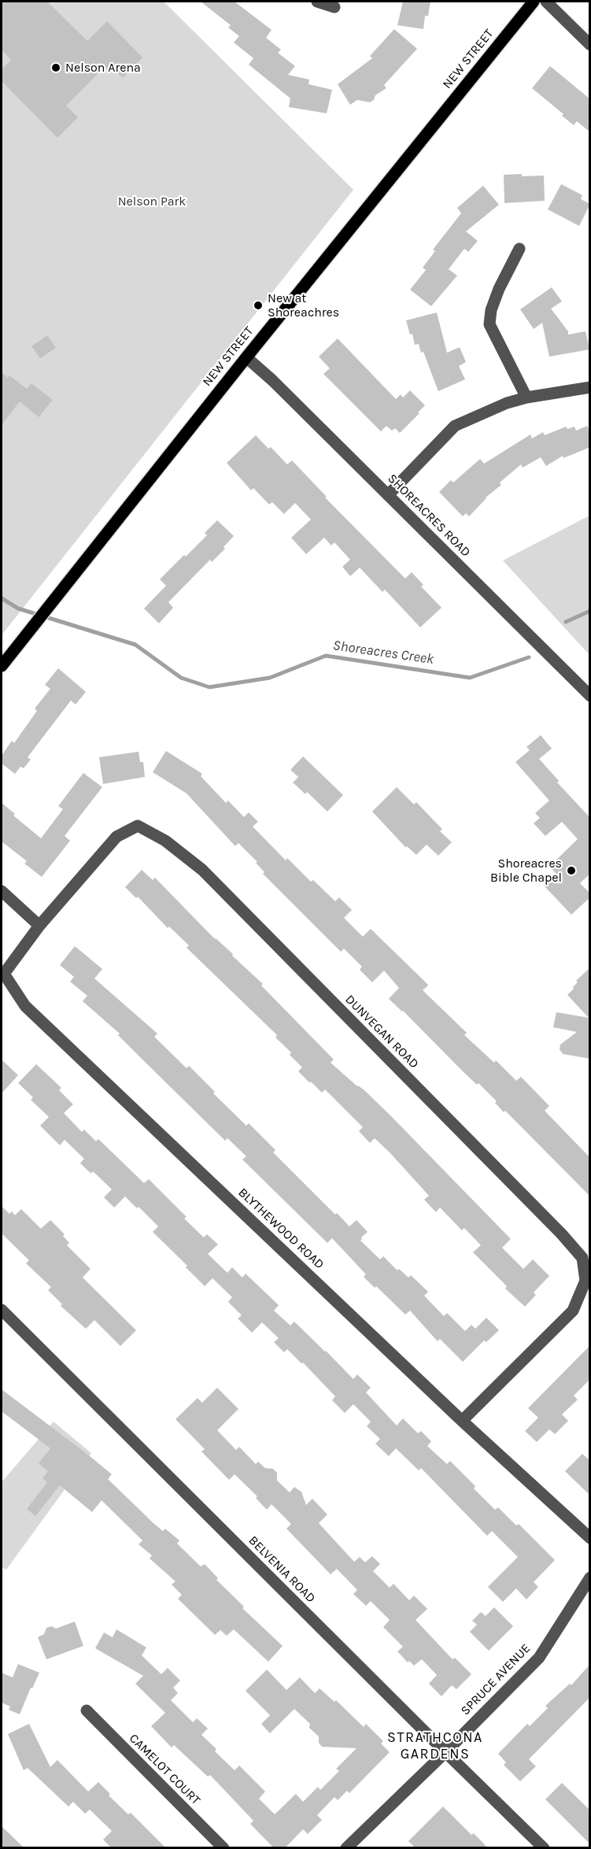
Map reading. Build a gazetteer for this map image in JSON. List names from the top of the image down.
{
  "streets": {
    "main road": ["NEW STREET"],
    "street": [
      "SHOREACRES ROAD",
      "DUNVEGAN ROAD",
      "BLYTHEWOOD ROAD",
      "BELVENIA ROAD",
      "SPRUCE AVENUE",
      "CAMELOT COURT"
    ]
  },
  "crossings": [
    ["NEW STREET", "SHOREACRES ROAD"],
    ["DUNVEGAN ROAD", "BLYTHEWOOD ROAD"],
    ["BELVENIA ROAD", "SPRUCE AVENUE"]
  ],
  "districts": ["STRATHCONA GARDENS"],
  "water": ["Shoreacres Creek"],
  "parks": ["Nelson Park"],
  "places": ["Nelson Arena", "New at Shoreachres", "Shoreacres Bible Chapel"]
}
